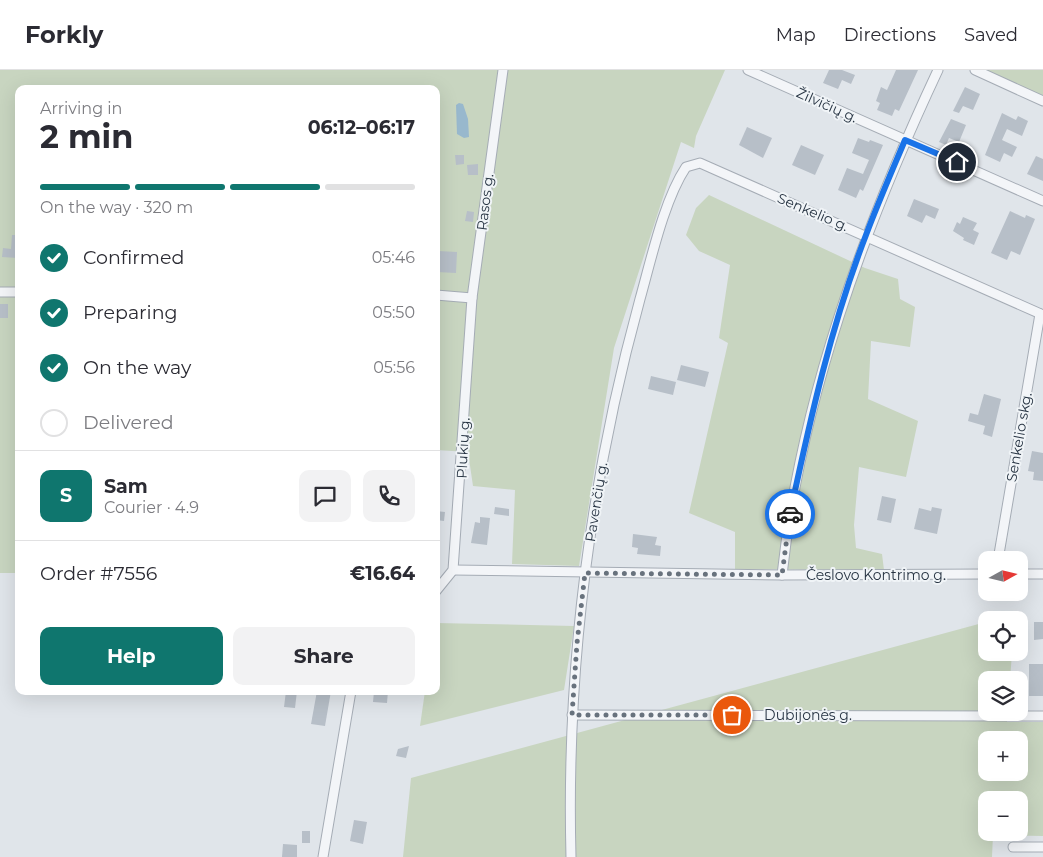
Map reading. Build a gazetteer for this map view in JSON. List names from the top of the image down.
{
  "streets": {
    "street": [
      "Žilvičių g.",
      "Rasos g.",
      "Senkelio g.",
      "Senkelio skg.",
      "Plukių g.",
      "Pavenčių g.",
      "Česlovo Kontrimo g.",
      "Dubijonės g."
    ]
  },
  "crossings": [
    ["Rasos g.", "Plukių g."],
    ["Senkelio g.", "Senkelio skg."],
    ["Senkelio g.", "Pavenčių g."],
    ["Plukių g.", "Česlovo Kontrimo g."],
    ["Pavenčių g.", "Česlovo Kontrimo g."],
    ["Pavenčių g.", "Dubijonės g."]
  ],
  "north": "right",
  "page": {
    "header": "Forkly",
    "nav": ["Map", "Directions", "Saved"],
    "heading": ["2 min", "Arriving in", "06:12–06:17"],
    "panel": [
      "Sam",
      "Courier · 4.9",
      "Order #7556",
      "€16.64"
    ],
    "bar": "On the way · 320 m",
    "list": [
      ["Confirmed", "05:46"],
      ["Preparing", "05:50"],
      ["On the way", "05:56"],
      "Delivered"
    ],
    "round": "S",
    "map_buttons": ["+", "−"],
    "buttons": ["Help", "Share"]
  }
}
